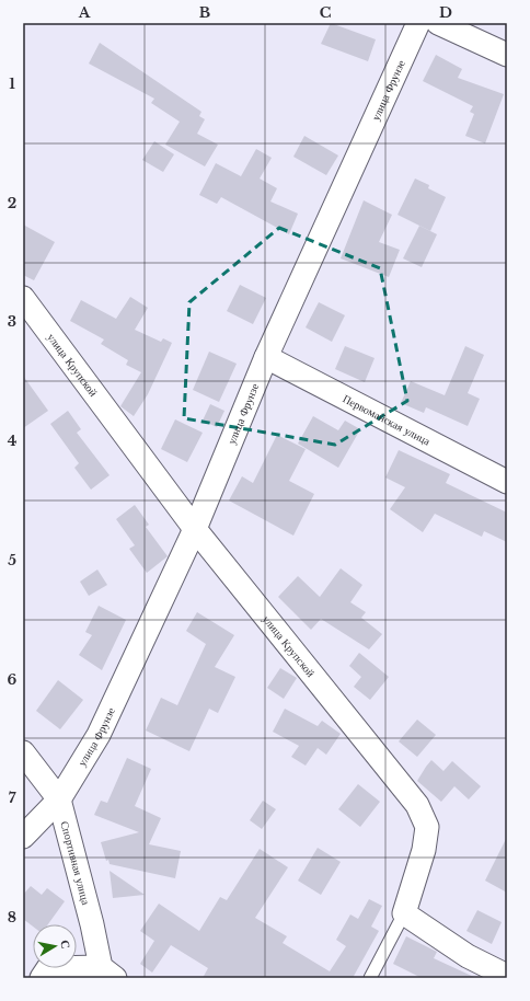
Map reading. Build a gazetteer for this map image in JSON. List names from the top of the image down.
{
  "streets": {
    "street": [
      "улица Фрунзе",
      "улица Крупской",
      "Первомайская улица",
      "Спортивная улица"
    ]
  },
  "crossings": [
    ["улица Фрунзе", "улица Крупской"],
    ["улица Фрунзе", "Первомайская улица"],
    ["улица Фрунзе", "Спортивная улица"]
  ],
  "north": "right",
  "grid": {
    "columns": [
      "A",
      "B",
      "C",
      "D"
    ],
    "rows": [
      "1",
      "2",
      "3",
      "4",
      "5",
      "6",
      "7",
      "8"
    ]
  }
}
